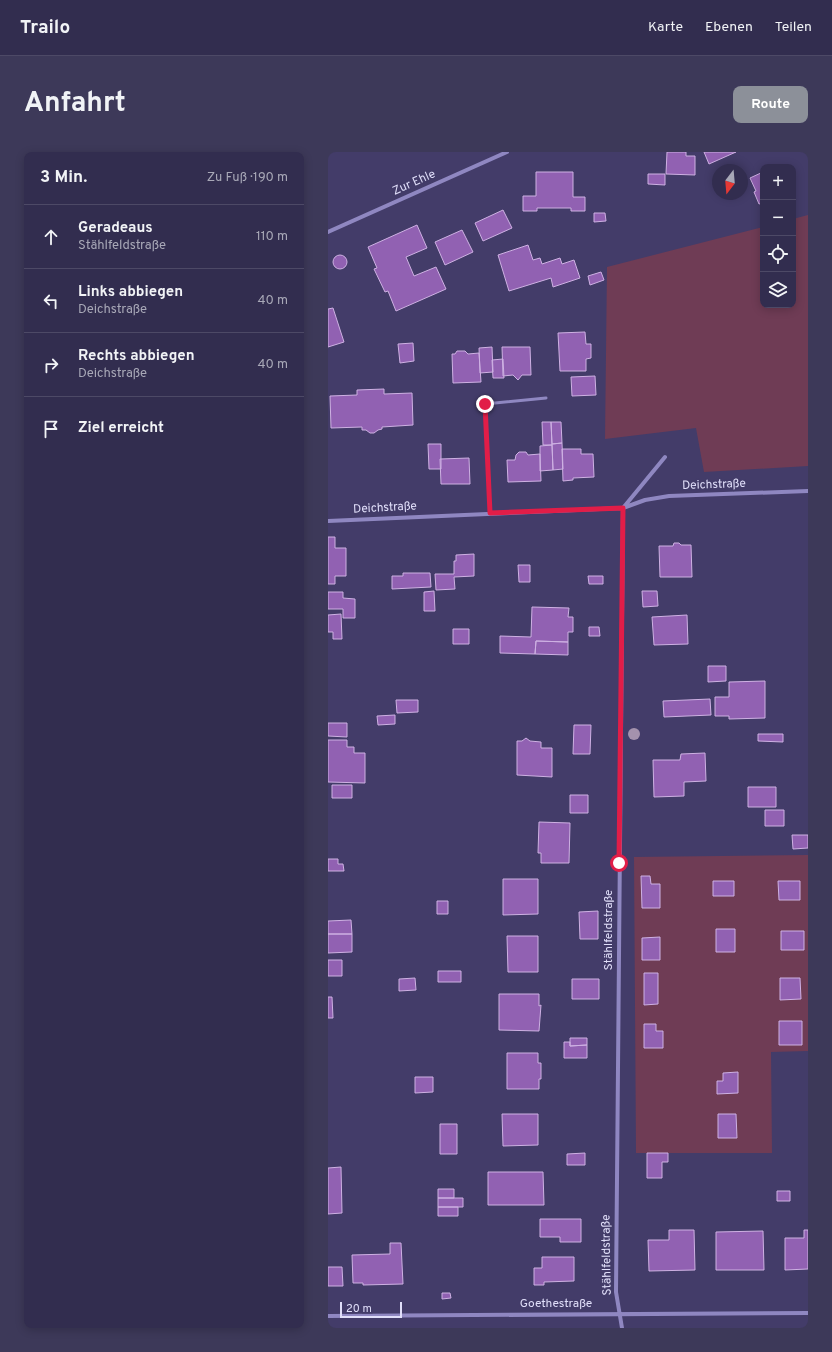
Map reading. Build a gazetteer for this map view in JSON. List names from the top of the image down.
{
  "streets": {
    "street": [
      "Zur Ehle",
      "Deichstraße",
      "Stählfeldstraße",
      "Goethestraße"
    ]
  },
  "crossings": [
    ["Deichstraße", "Stählfeldstraße"],
    ["Stählfeldstraße", "Goethestraße"]
  ],
  "scale_bar": "20 m",
  "north": "bottom",
  "page": {
    "header": "Trailo",
    "nav": ["Karte", "Ebenen", "Teilen"],
    "title": "Anfahrt",
    "buttons": "Route",
    "heading": ["3 Min.", "Zu Fuß · 190 m"],
    "map_buttons": ["+", "−"],
    "list": [
      ["Geradeaus", "Stählfeldstraße", "110 m"],
      ["Links abbiegen", "Deichstraße", "40 m"],
      ["Rechts abbiegen", "Deichstraße", "40 m"],
      "Ziel erreicht"
    ],
    "scale": "20 m"
  }
}
